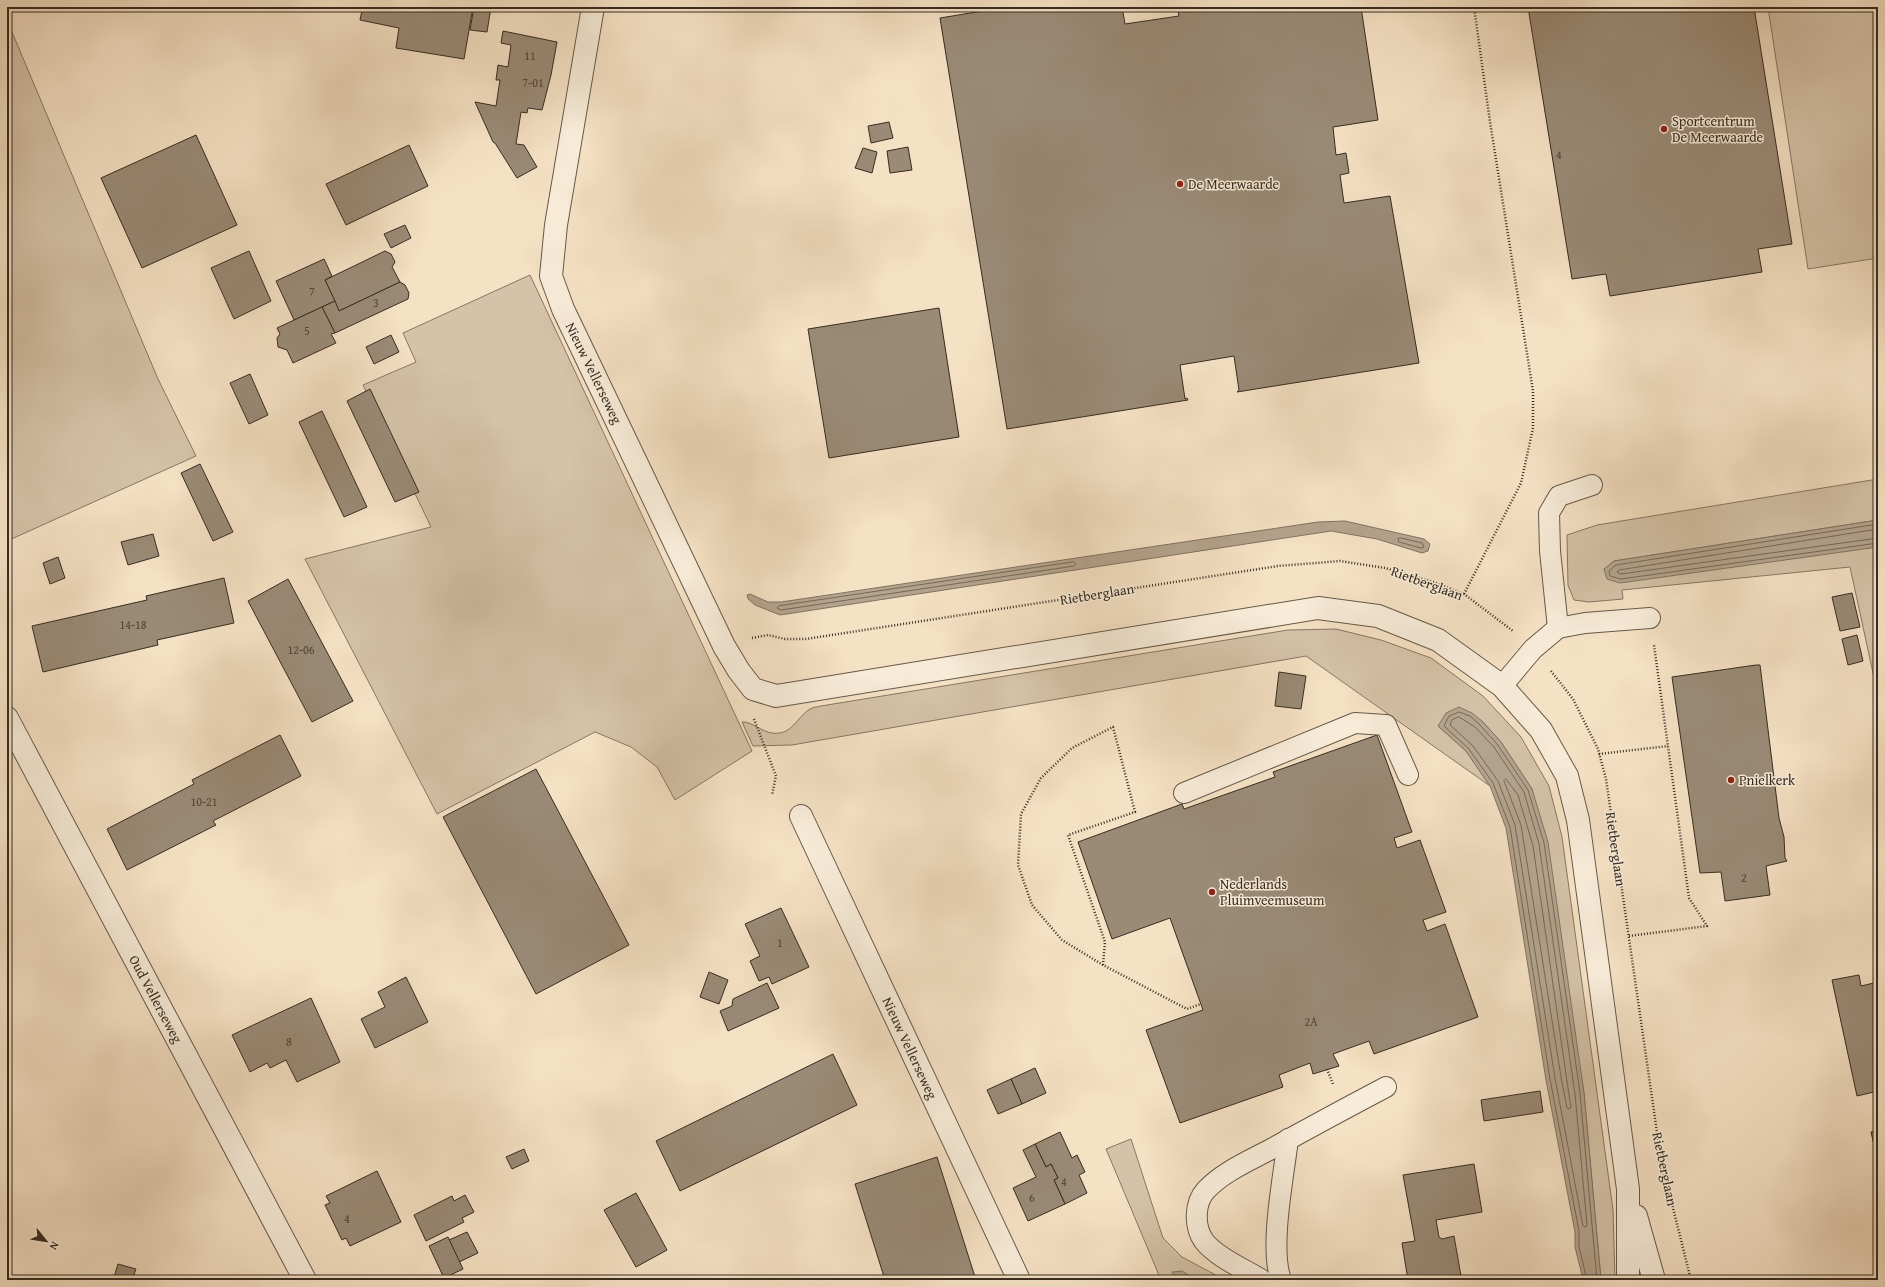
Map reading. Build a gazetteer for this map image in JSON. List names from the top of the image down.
{
  "streets": {
    "street": ["Nieuw Vellerseweg", "Oud Vellerseweg"],
    "path": ["Rietberglaan"]
  },
  "crossings": [
    ["Nieuw Vellerseweg", "Rietberglaan"]
  ],
  "places": [
    "Sportcentrum De Meerwaarde",
    "De Meerwaarde",
    "Pnielkerk",
    "Nederlands Pluimveemuseum"
  ],
  "house_numbers": [
    "11",
    "7-01",
    "4",
    "7",
    "3",
    "5",
    "14-18",
    "12-06",
    "10-21",
    "2",
    "1",
    "2A",
    "8",
    "4",
    "6",
    "4"
  ],
  "north": "bottom right"
}
